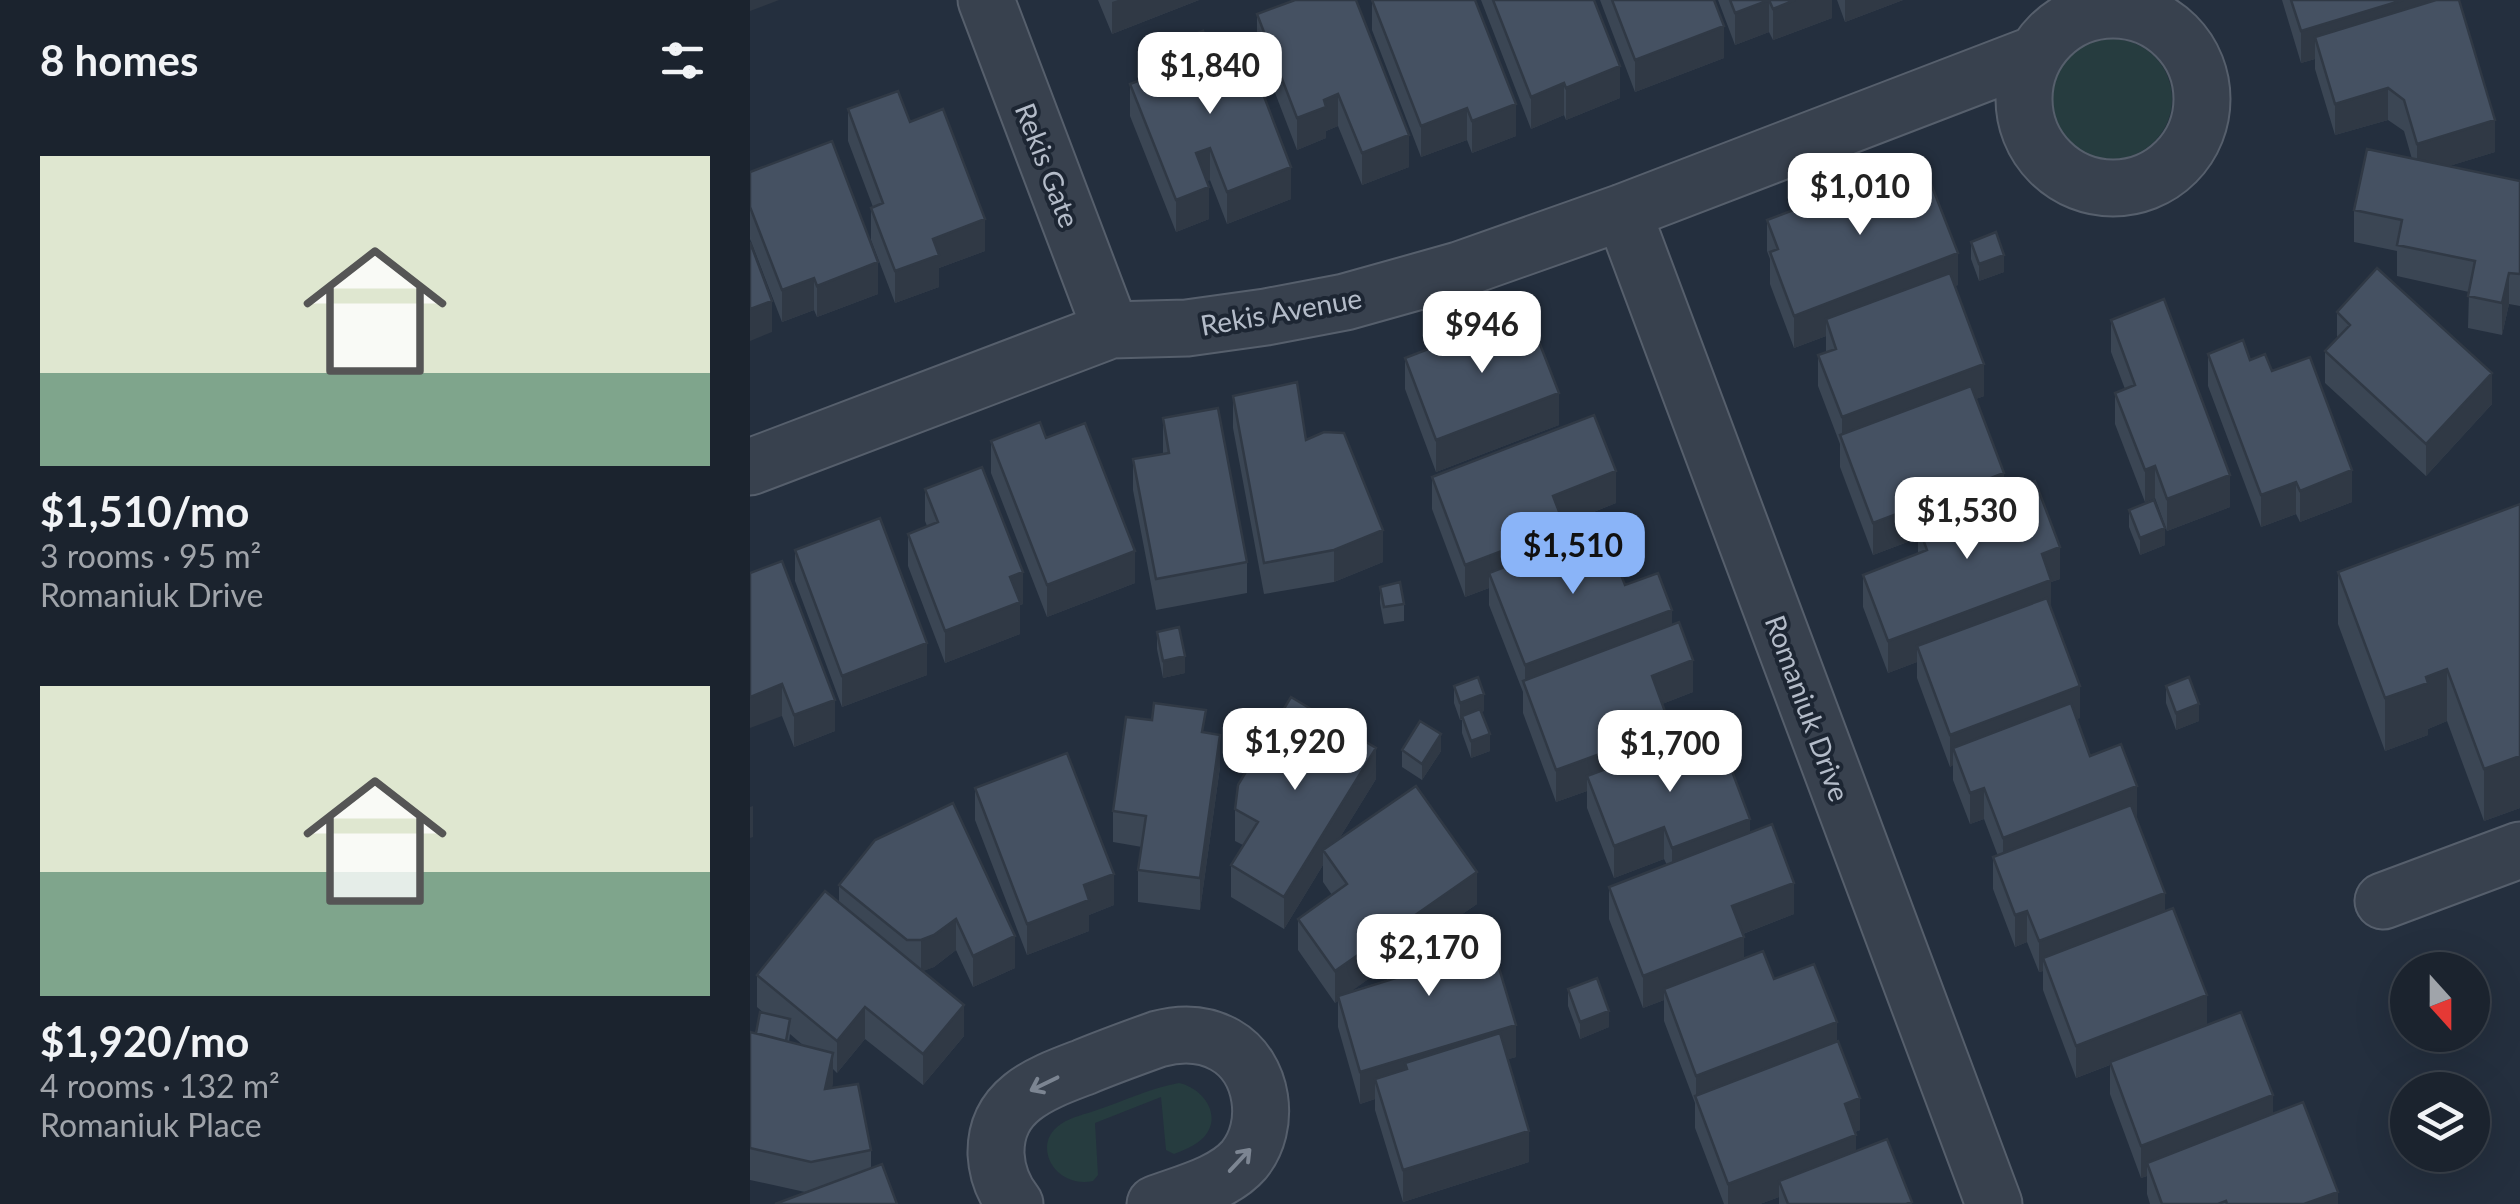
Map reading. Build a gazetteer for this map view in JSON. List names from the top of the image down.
{
  "streets": {
    "street": ["Rekis Gate", "Rekis Avenue", "Romaniuk Drive"]
  },
  "crossings": [
    ["Rekis Gate", "Rekis Avenue"],
    ["Rekis Avenue", "Romaniuk Drive"]
  ],
  "north": "bottom",
  "page": {
    "heading": "8 homes",
    "price": [
      "$1,840",
      "$1,010",
      "$946",
      "$1,530",
      "$1,510",
      "$1,920",
      "$1,700",
      "$2,170"
    ],
    "list": [
      {
        "name": "$1,510/mo",
        "note": "3 rooms · 95 m² · Romaniuk Drive"
      },
      {
        "name": "$1,920/mo",
        "note": "4 rooms · 132 m² · Romaniuk Place"
      }
    ]
  }
}
